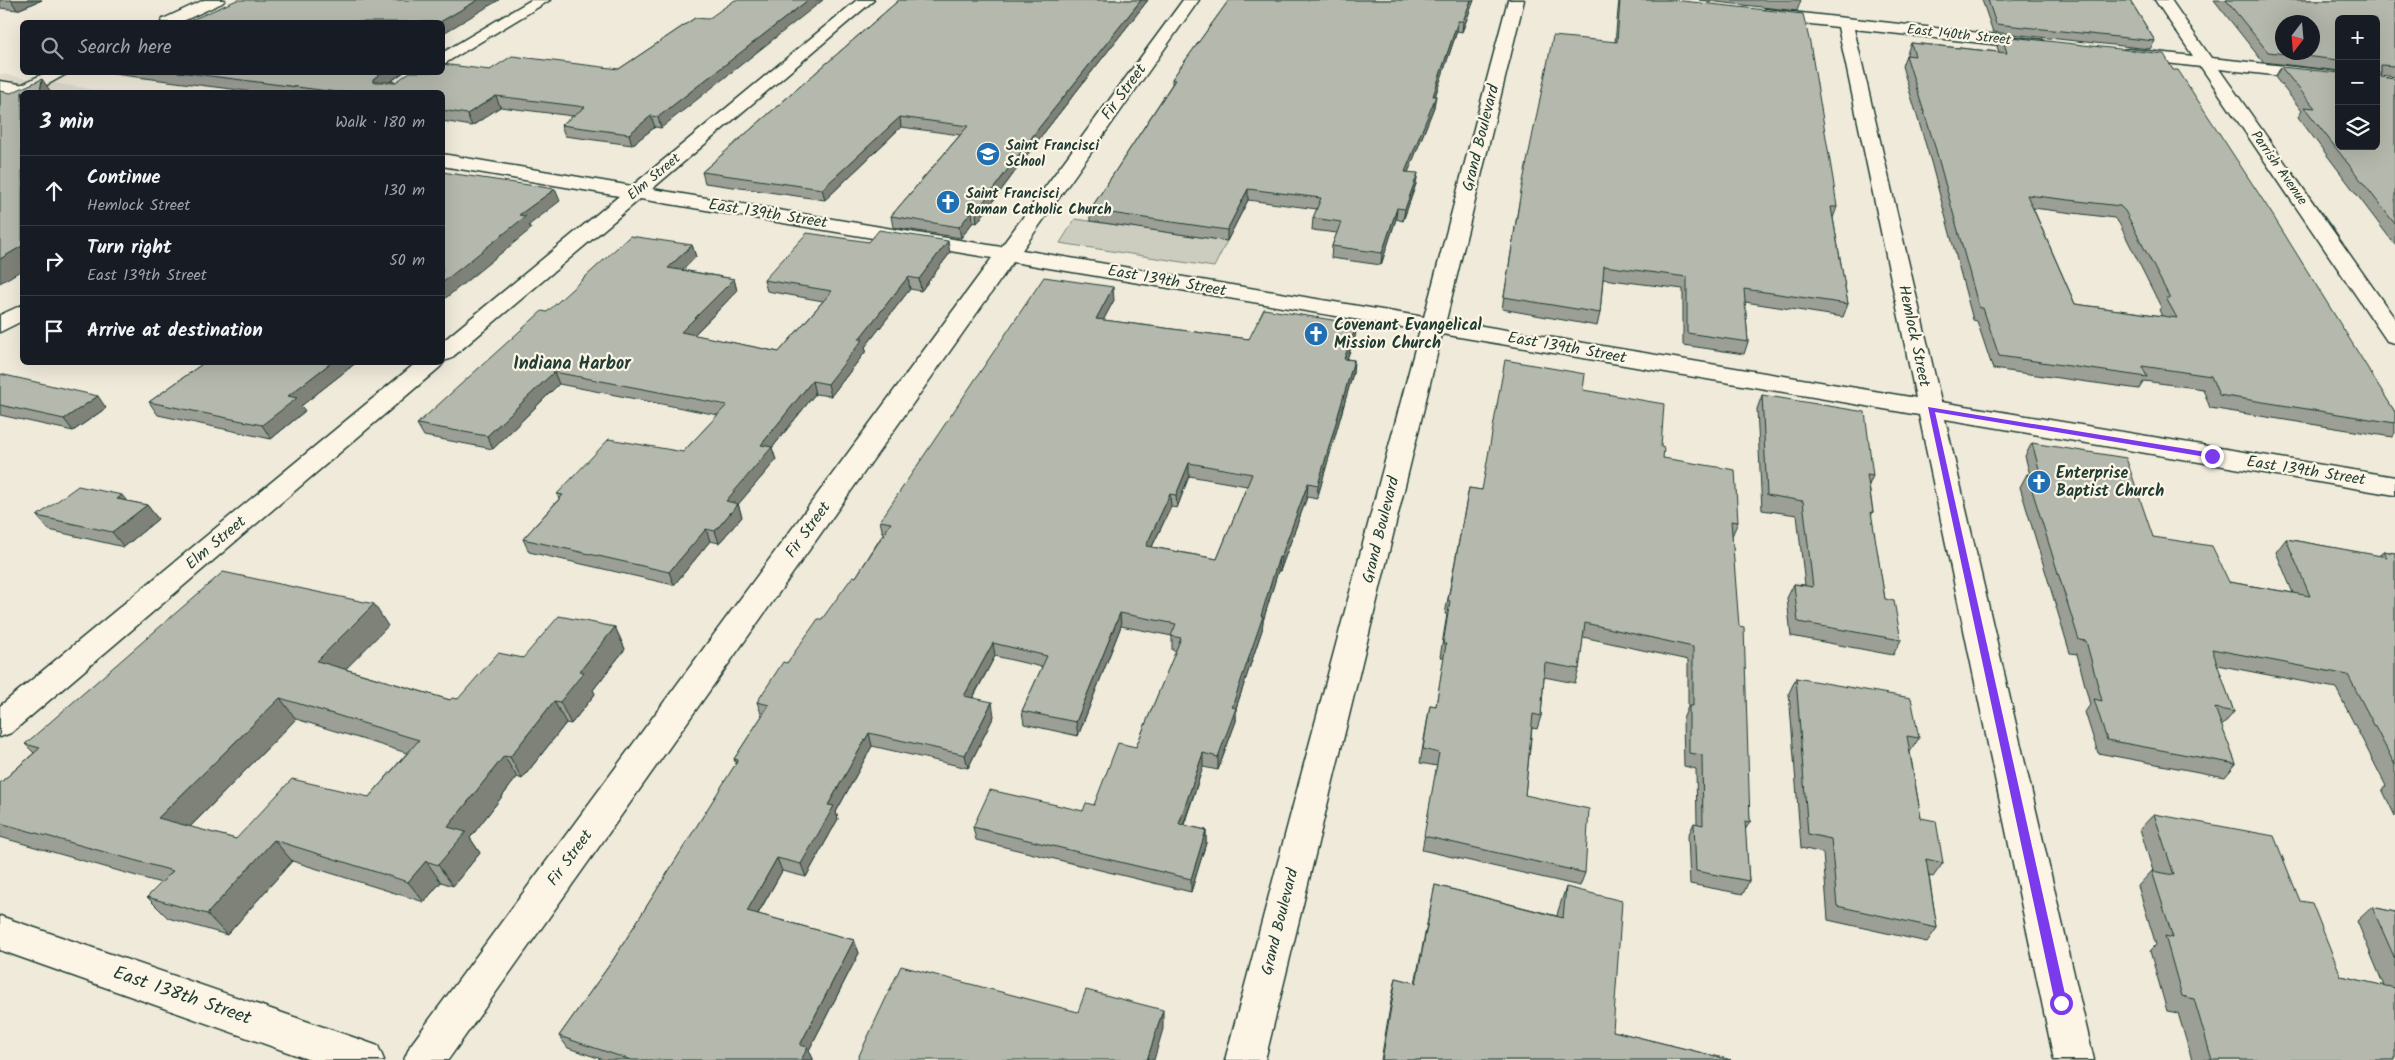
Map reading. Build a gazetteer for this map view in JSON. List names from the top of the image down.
{
  "streets": {
    "street": [
      "East 140th Street",
      "Fir Street",
      "Grand Boulevard",
      "Parrish Avenue",
      "Elm Street",
      "East 139th Street",
      "Hemlock Street",
      "East 138th Street"
    ]
  },
  "crossings": [
    ["East 140th Street", "Hemlock Street"],
    ["Fir Street", "East 139th Street"],
    ["Grand Boulevard", "East 139th Street"],
    ["Elm Street", "East 139th Street"],
    ["East 139th Street", "Hemlock Street"]
  ],
  "districts": ["Indiana Harbor"],
  "places": {
    "school or university": ["Saint Francisci School"],
    "church": ["Saint Francisci Roman Catholic Church", "Covenant Evangelical Mission Church", "Enterprise Baptist Church"]
  },
  "north": "bottom",
  "page": {
    "map_buttons": ["+", "−"],
    "search": "Search here",
    "heading": ["3 min", "Walk · 180 m"],
    "list": [
      ["Continue", "Hemlock Street", "130 m"],
      ["Turn right", "East 139th Street", "50 m"],
      "Arrive at destination"
    ]
  }
}
